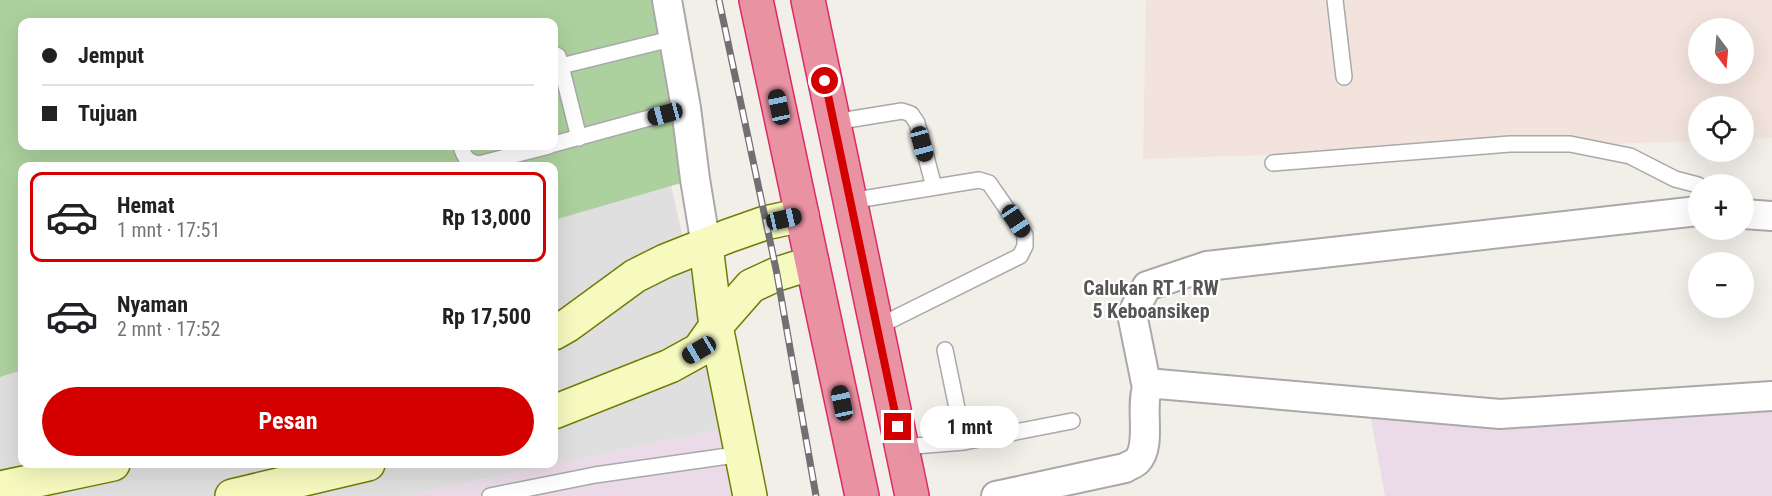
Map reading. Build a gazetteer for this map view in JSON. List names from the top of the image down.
{
  "districts": ["Calukan RT 1 RW 5 Keboansikep"],
  "north": "bottom",
  "page": {
    "map_buttons": ["+", "−"],
    "banner": ["Jemput", "Tujuan"],
    "list": [
      {
        "name": "Hemat",
        "note": "1 mnt · 17:51",
        "value": "Rp 13,000"
      },
      {
        "name": "Nyaman",
        "note": "2 mnt · 17:52",
        "value": "Rp 17,500"
      }
    ],
    "buttons": "Pesan",
    "bubble": "1 mnt"
  }
}
